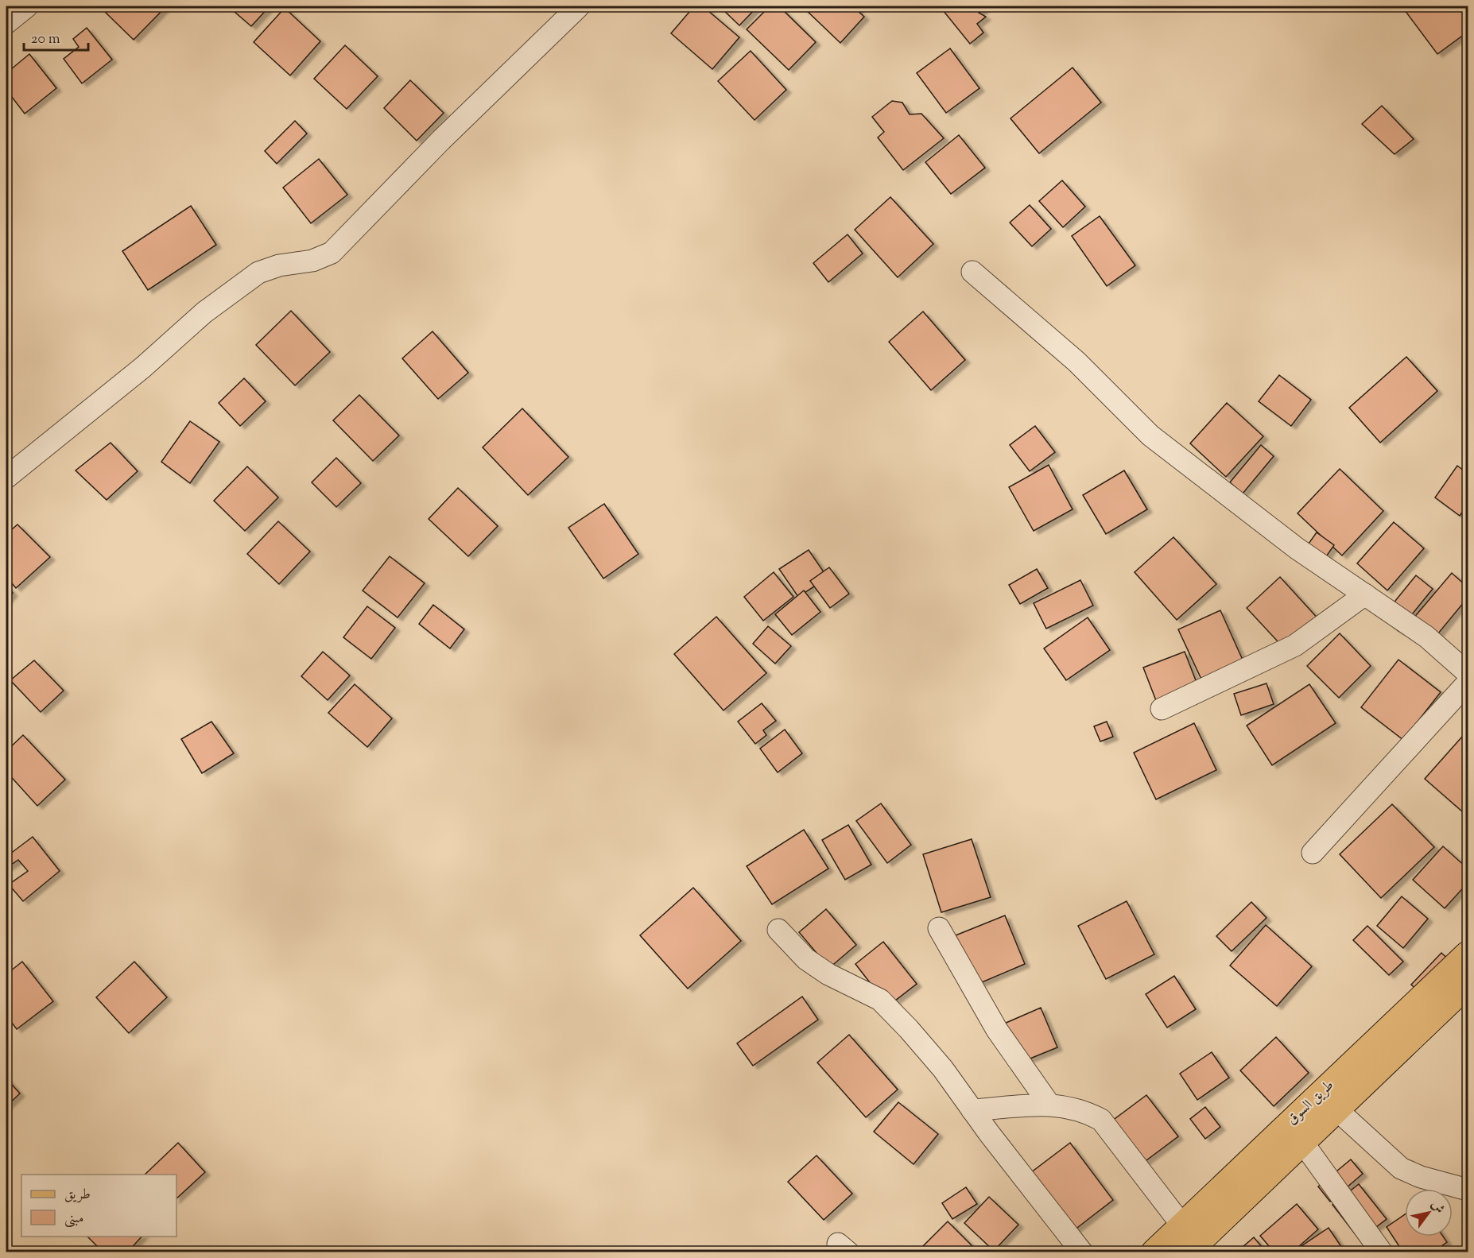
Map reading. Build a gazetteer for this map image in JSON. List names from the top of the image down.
{
  "streets": {
    "main road": ["طريق السوق"]
  },
  "legend": ["طريق", "مبنى"],
  "scale_bar": "20 m",
  "north": "top right"
}
